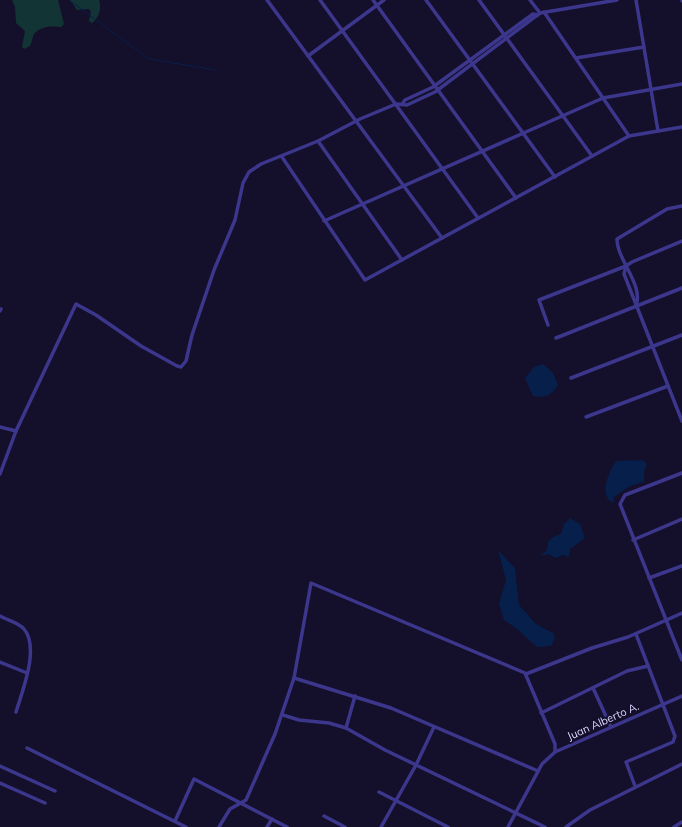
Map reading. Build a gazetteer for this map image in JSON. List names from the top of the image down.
{
  "streets": {
    "street": ["Juan Alberto A."]
  }
}
